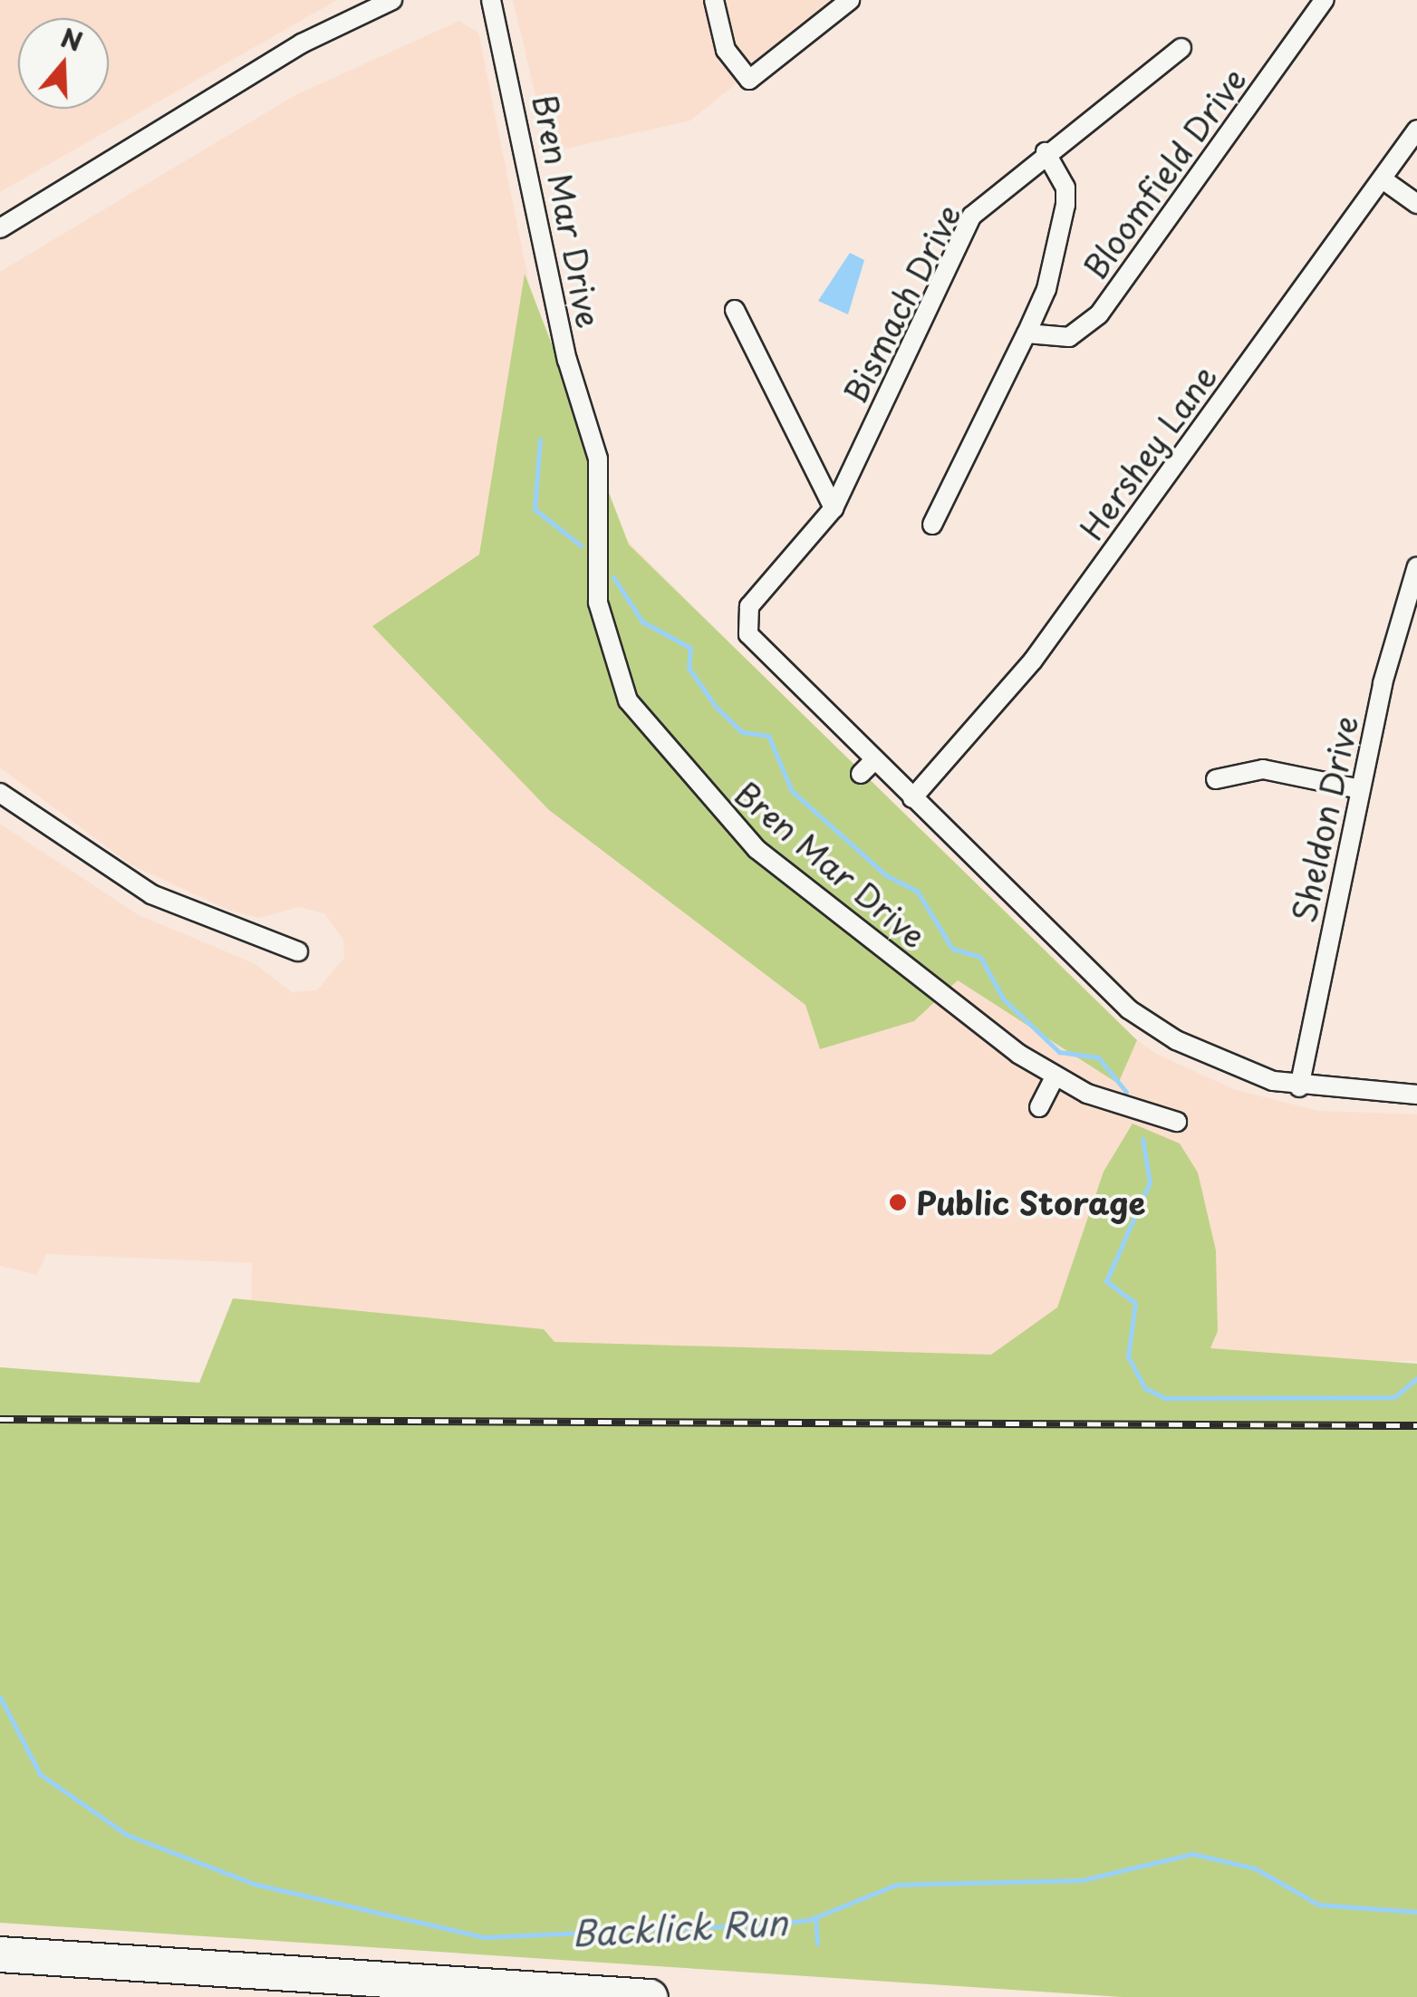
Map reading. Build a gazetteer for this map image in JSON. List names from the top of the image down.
{
  "streets": {
    "street": [
      "Bloomfield Drive",
      "Bren Mar Drive",
      "Bismach Drive",
      "Hershey Lane",
      "Sheldon Drive"
    ]
  },
  "crossings": [
    ["Bloomfield Drive", "Bismach Drive"],
    ["Bismach Drive", "Hershey Lane"]
  ],
  "water": ["Backlick Run"],
  "places": ["Public Storage"],
  "north": "top"
}
